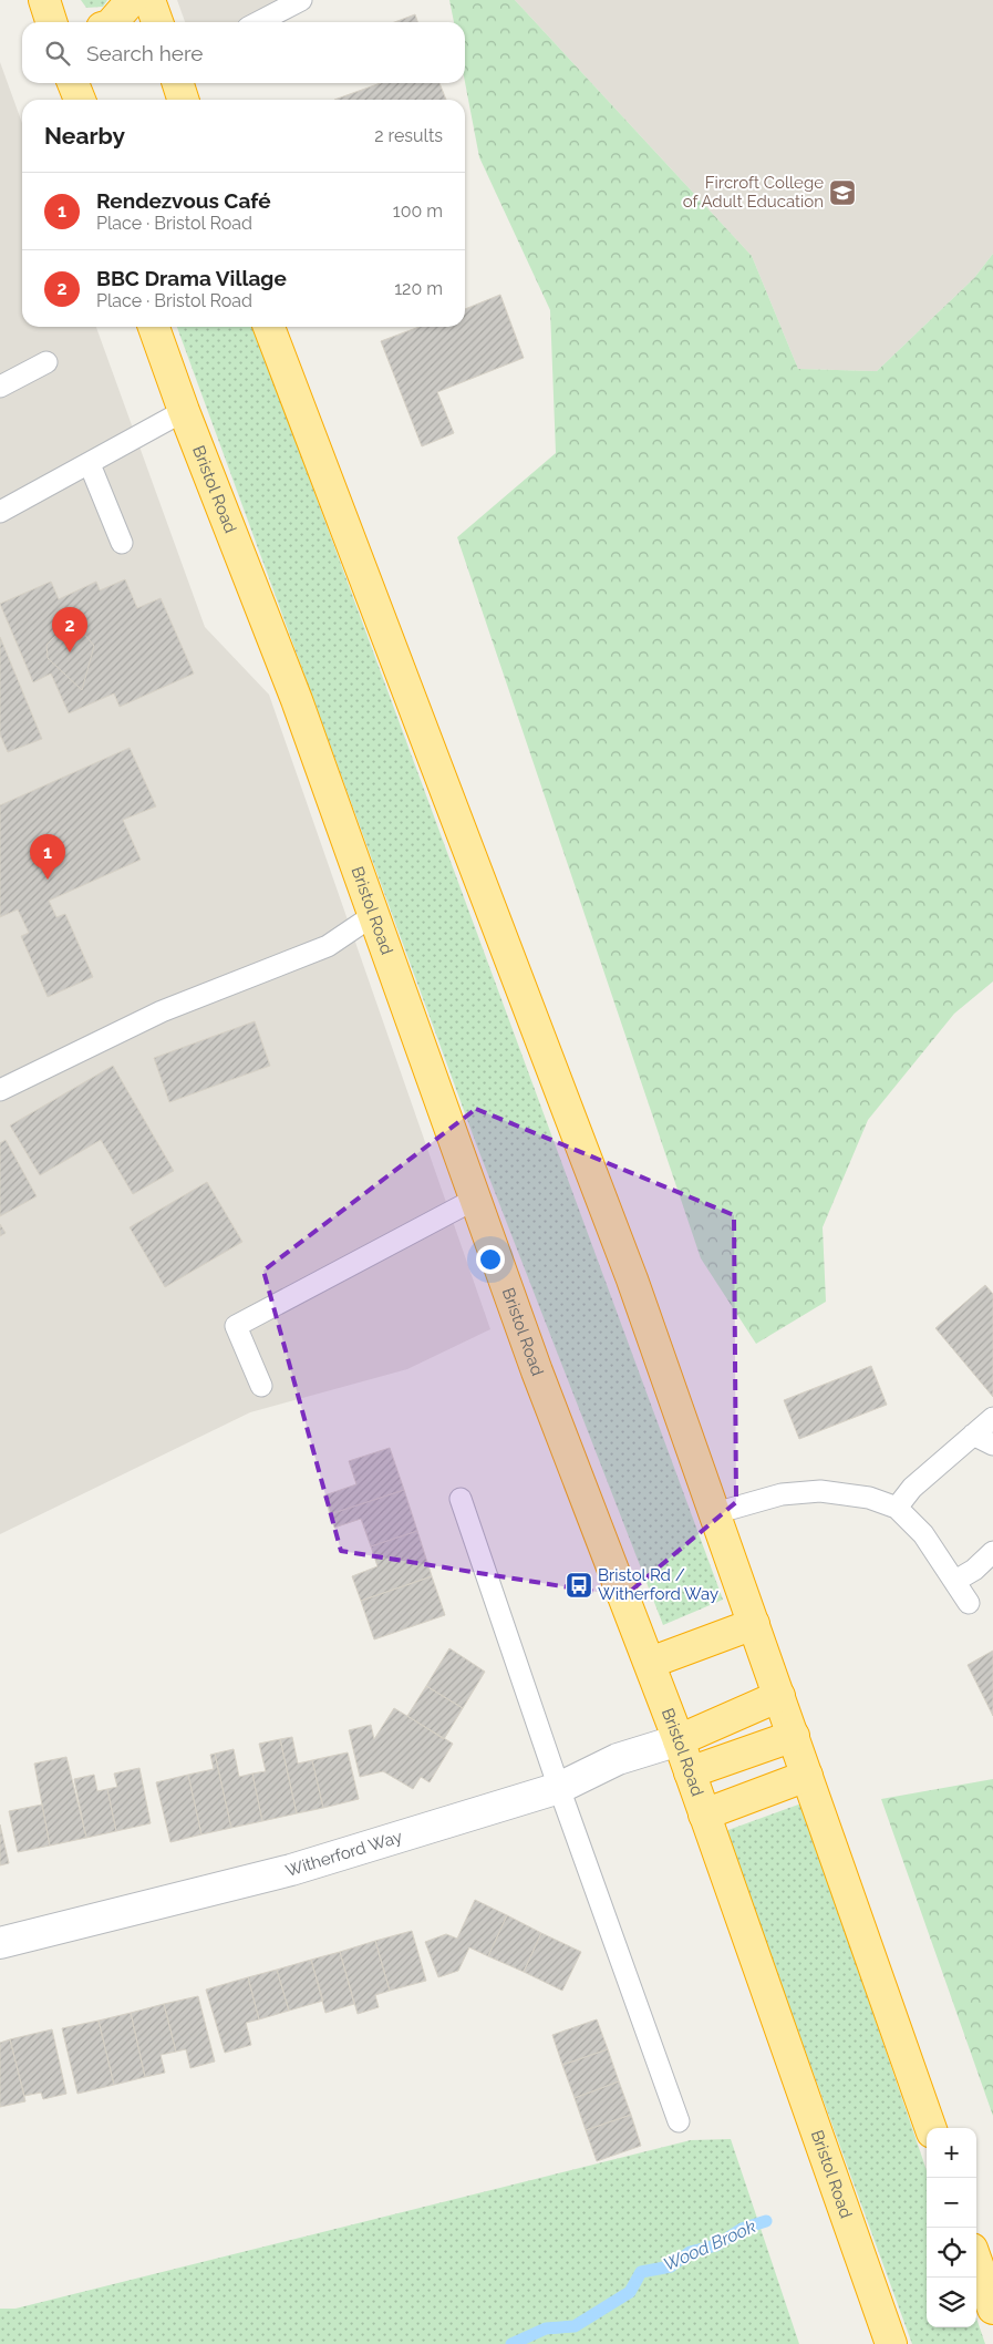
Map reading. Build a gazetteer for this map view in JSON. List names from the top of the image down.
{
  "streets": {
    "highway": ["Bristol Road"],
    "street": ["Witherford Way"]
  },
  "crossings": [
    ["Bristol Road", "Witherford Way"]
  ],
  "water": ["Wood Brook"],
  "places": {
    "school or university": ["Fircroft College of Adult Education"],
    "bus stop": ["Bristol Rd / Witherford Way"]
  },
  "page": {
    "search": "Search here",
    "heading": ["Nearby", "2 results"],
    "list": [
      {
        "mark": "1",
        "name": "Rendezvous Café",
        "note": "Place · Bristol Road",
        "value": "100 m"
      },
      {
        "mark": "2",
        "name": "BBC Drama Village",
        "note": "Place · Bristol Road",
        "value": "120 m"
      }
    ],
    "pins": ["2", "1"],
    "map_buttons": ["+", "−"]
  }
}
